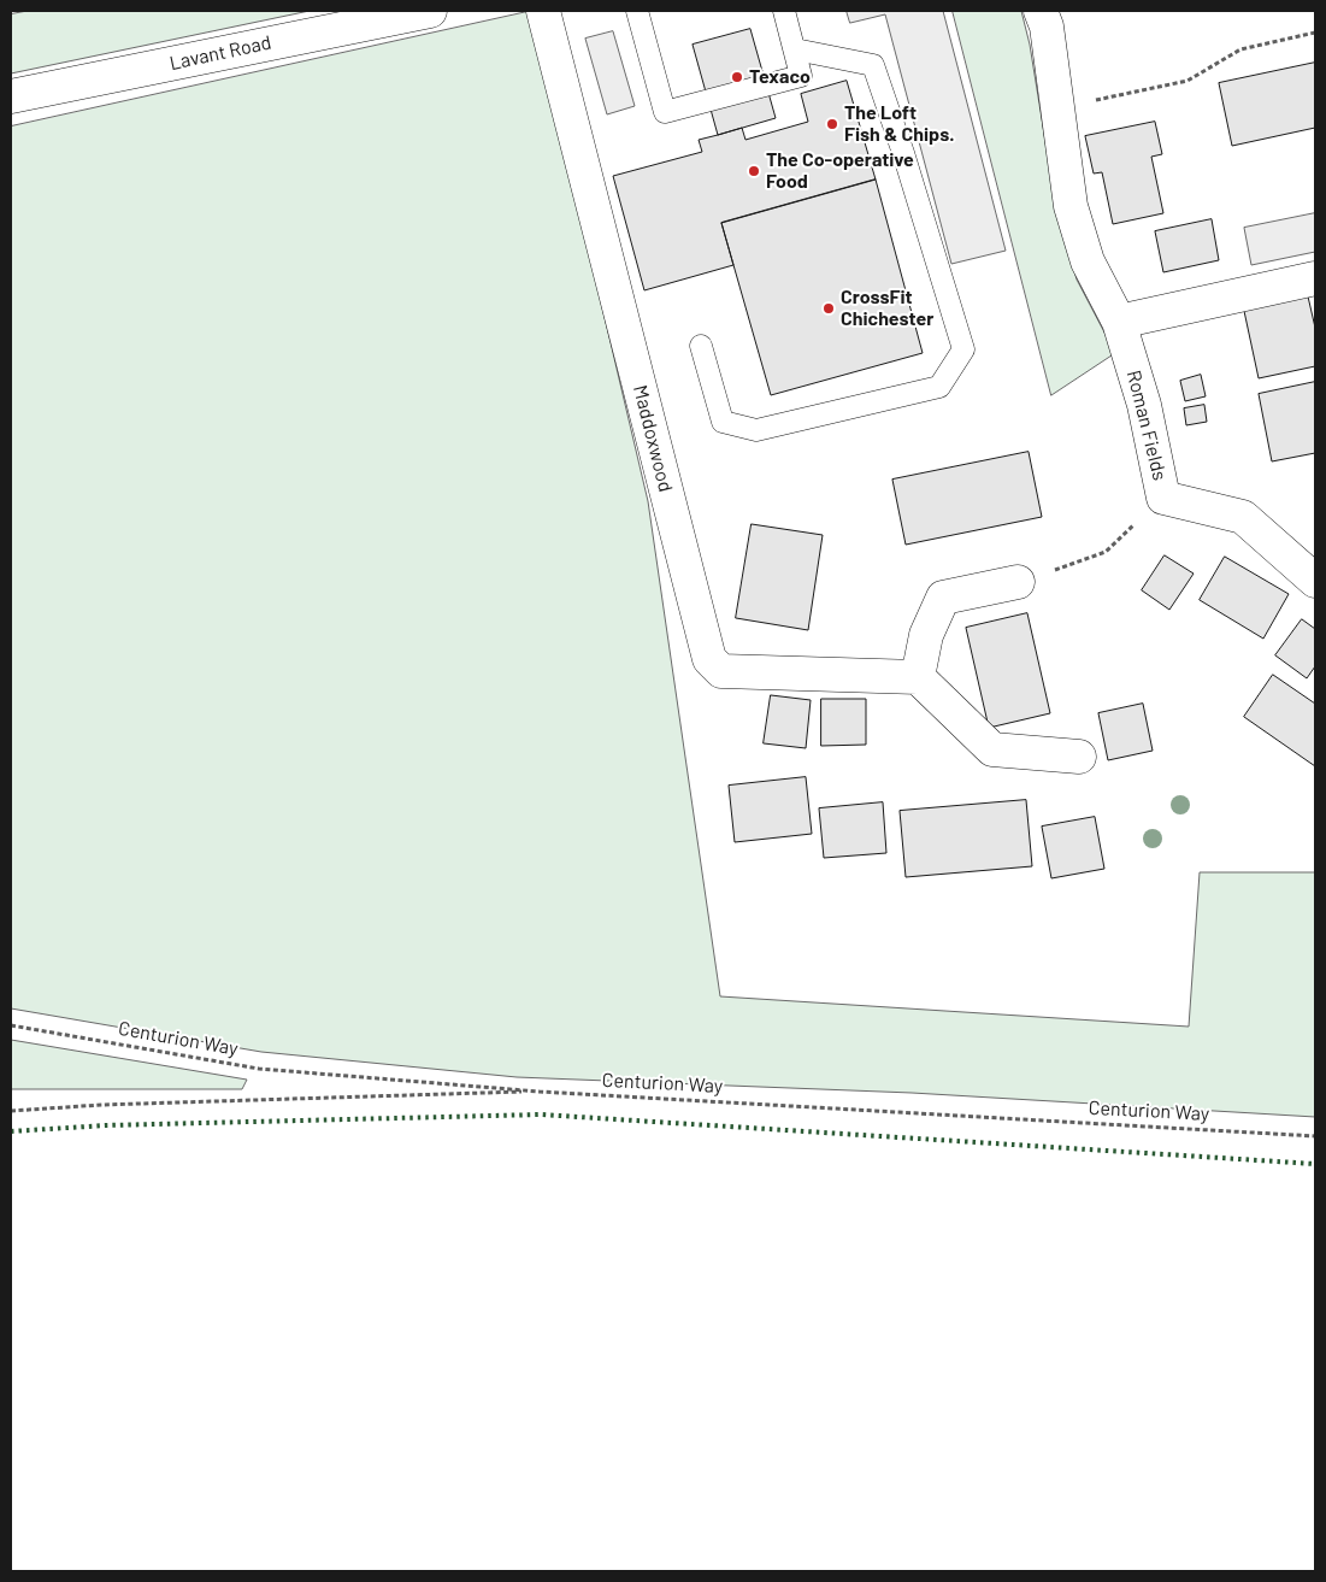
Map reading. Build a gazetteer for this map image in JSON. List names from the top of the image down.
{
  "streets": {
    "street": ["Lavant Road", "Roman Fields", "Maddoxwood"],
    "path": ["Centurion Way"]
  },
  "places": [
    "Texaco",
    "The Loft Fish & Chips.",
    "The Co-operative Food",
    "CrossFit Chichester"
  ]
}
